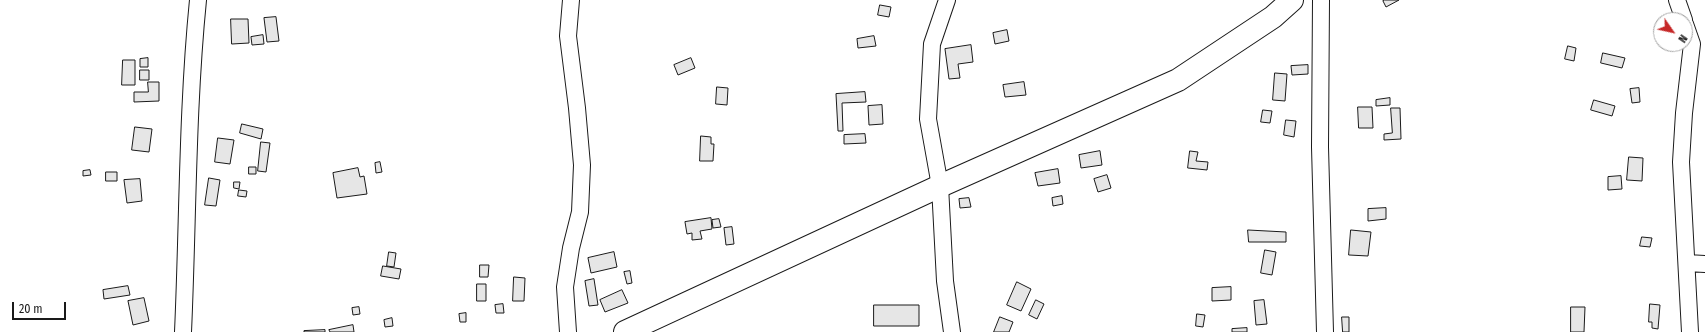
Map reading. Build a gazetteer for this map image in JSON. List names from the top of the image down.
{
  "scale_bar": "20 m",
  "north": "bottom right"
}
